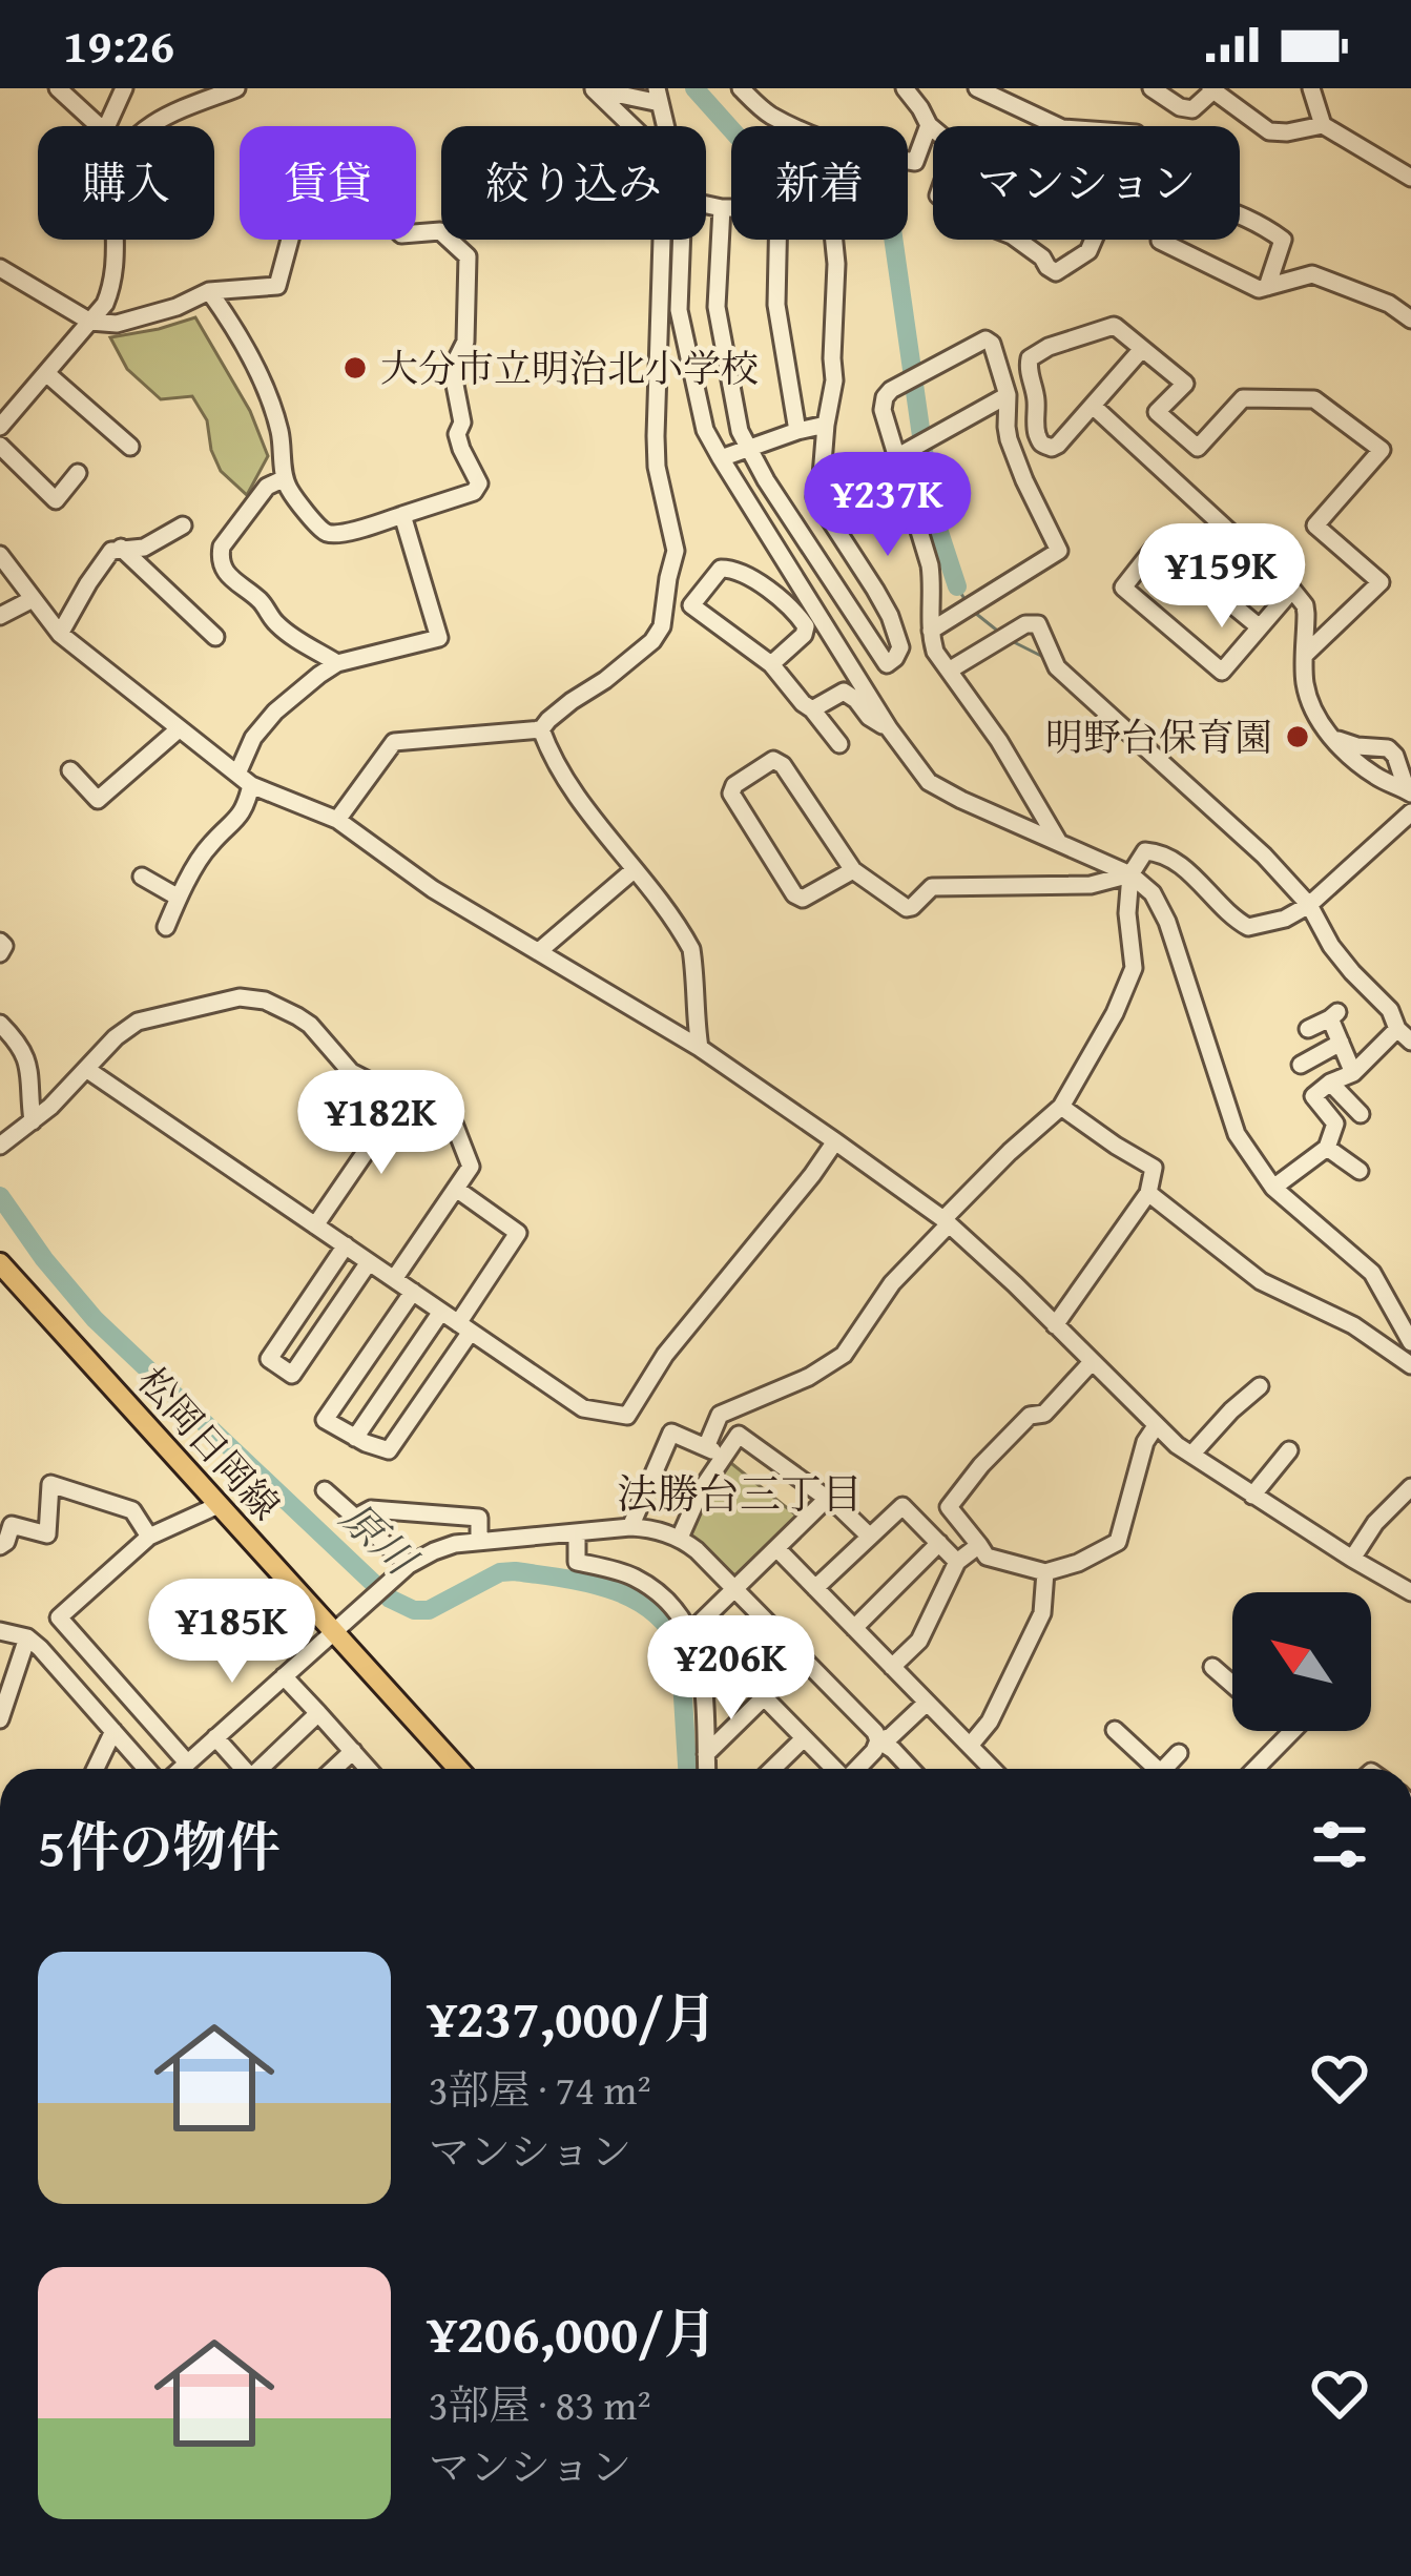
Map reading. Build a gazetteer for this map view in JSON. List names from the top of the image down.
{
  "streets": {
    "main road": ["松岡日岡線"]
  },
  "districts": ["法勝台三丁目"],
  "water": ["原川"],
  "places": ["大分市立明治北小学校", "明野台保育園"],
  "north": "top left",
  "page": {
    "status": "19:26",
    "chip": [
      "購入",
      "賃貸",
      "絞り込み",
      "新着",
      "マンション"
    ],
    "price": [
      "¥237K",
      "¥159K",
      "¥182K",
      "¥185K",
      "¥206K"
    ],
    "heading": "5件の物件",
    "list": [
      {
        "name": "¥237,000/月",
        "note": "3部屋 · 74 m² · マンション"
      },
      {
        "name": "¥206,000/月",
        "note": "3部屋 · 83 m² · マンション"
      }
    ]
  }
}
